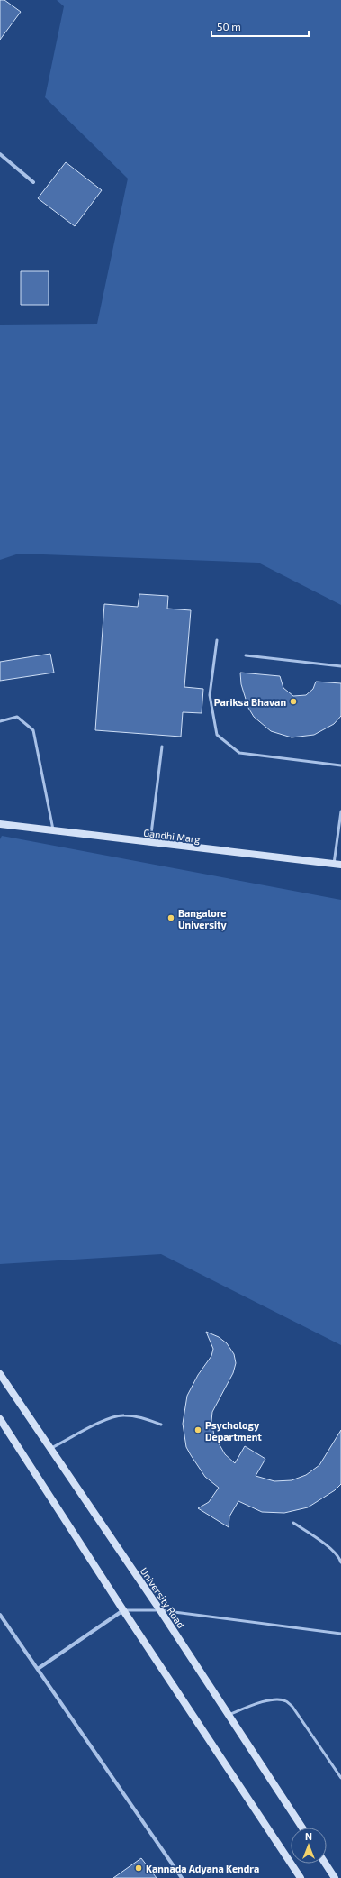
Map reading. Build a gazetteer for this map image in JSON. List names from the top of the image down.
{
  "streets": {
    "main road": ["Gandhi Marg", "University Road"]
  },
  "places": [
    "Pariksa Bhavan",
    "Bangalore University",
    "Psychology Department",
    "Kannada Adyana Kendra"
  ],
  "scale_bar": "50 m",
  "north": "top"
}
